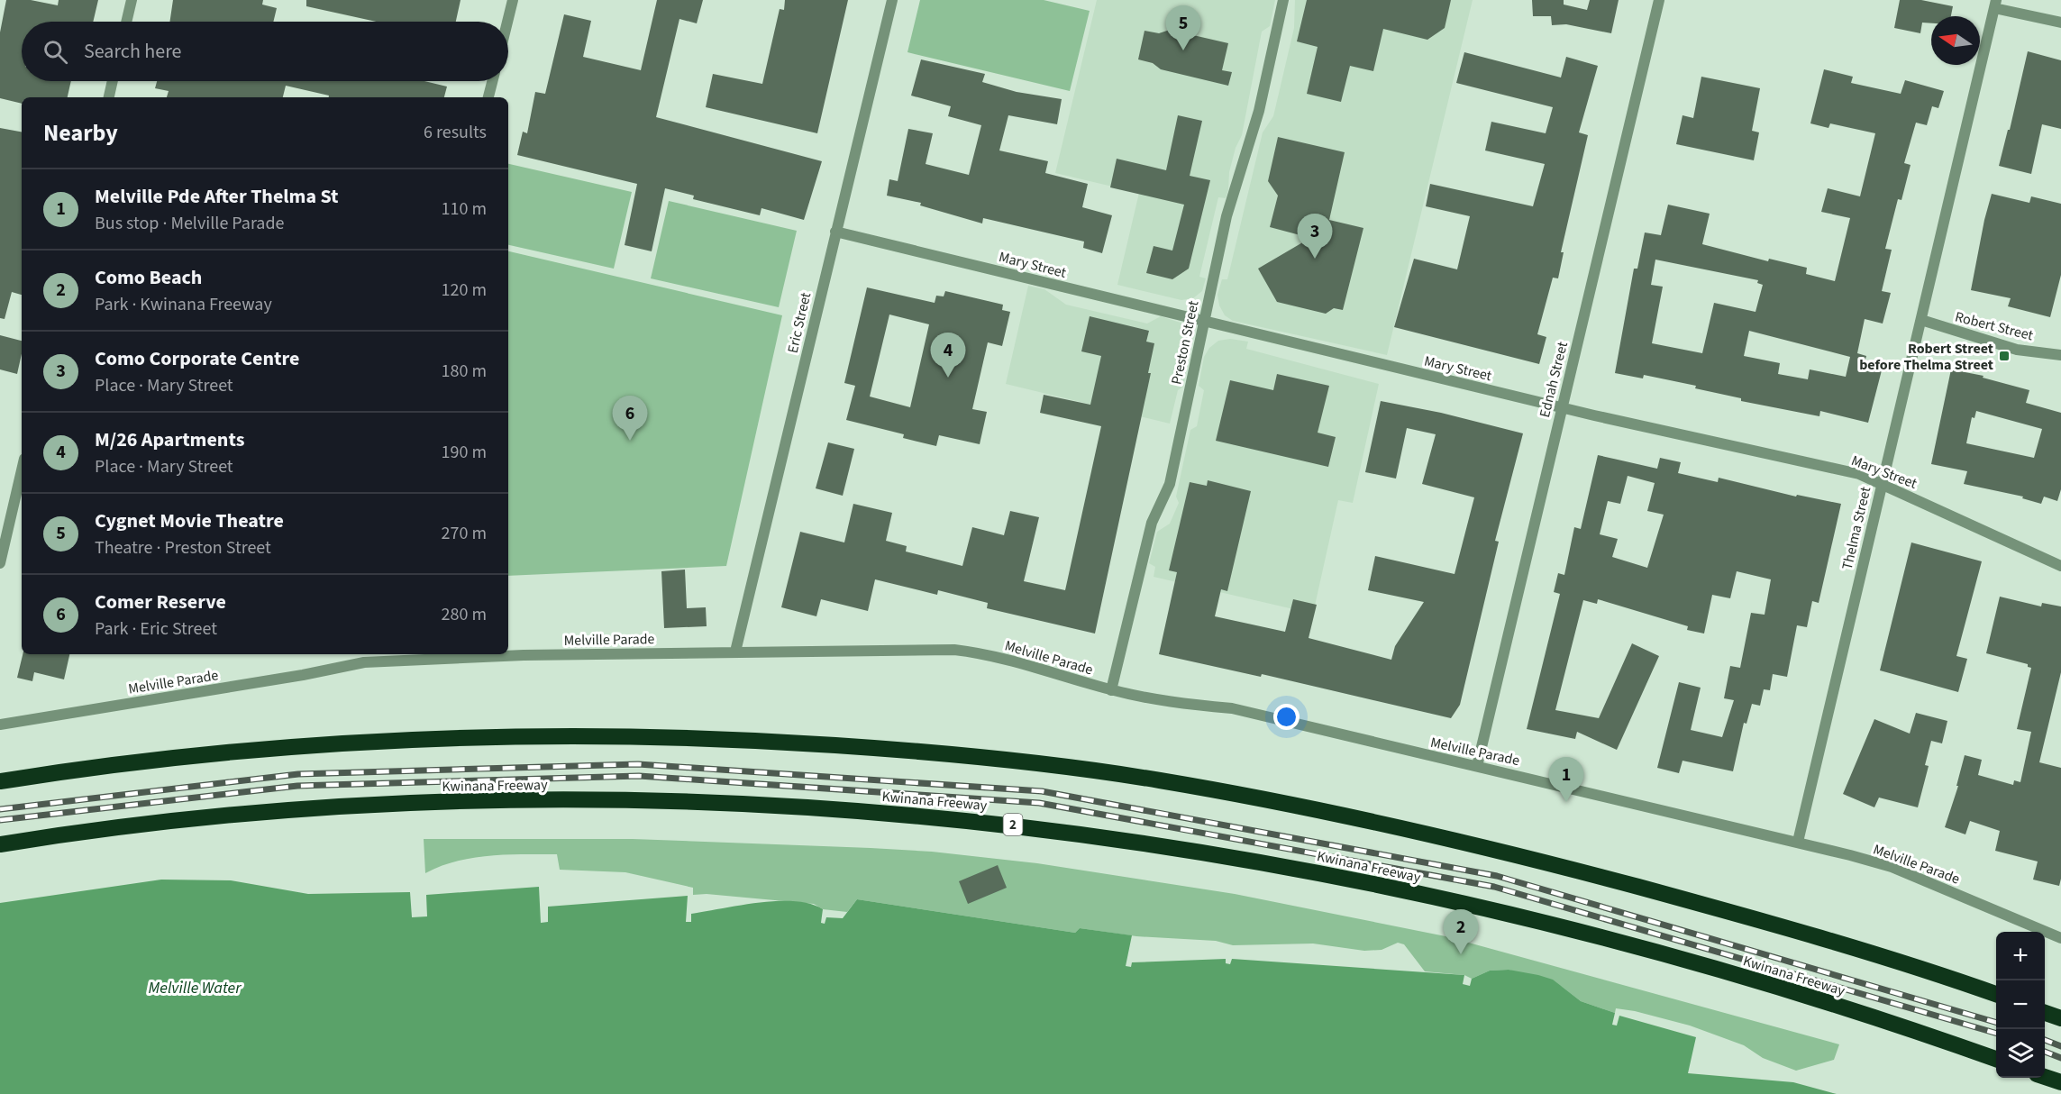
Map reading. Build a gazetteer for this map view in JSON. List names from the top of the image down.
{
  "streets": {
    "highway": ["Kwinana Freeway", "2"],
    "street": [
      "Mary Street",
      "Eric Street",
      "Robert Street",
      "Preston Street",
      "Ednah Street",
      "Thelma Street",
      "Melville Parade"
    ]
  },
  "crossings": [
    ["Mary Street", "Eric Street"],
    ["Mary Street", "Preston Street"],
    ["Mary Street", "Ednah Street"],
    ["Mary Street", "Thelma Street"],
    ["Eric Street", "Melville Parade"],
    ["Robert Street", "Thelma Street"],
    ["Preston Street", "Melville Parade"],
    ["Ednah Street", "Melville Parade"],
    ["Thelma Street", "Melville Parade"]
  ],
  "water": ["Melville Water"],
  "places": {
    "transit": ["Robert Street before Thelma Street"]
  },
  "north": "left",
  "page": {
    "pins": [
      "5",
      "3",
      "4",
      "6",
      "1",
      "2"
    ],
    "search": "Search here",
    "heading": ["Nearby", "6 results"],
    "list": [
      {
        "mark": "1",
        "name": "Melville Pde After Thelma St",
        "note": "Bus stop · Melville Parade",
        "value": "110 m"
      },
      {
        "mark": "2",
        "name": "Como Beach",
        "note": "Park · Kwinana Freeway",
        "value": "120 m"
      },
      {
        "mark": "3",
        "name": "Como Corporate Centre",
        "note": "Place · Mary Street",
        "value": "180 m"
      },
      {
        "mark": "4",
        "name": "M/26 Apartments",
        "note": "Place · Mary Street",
        "value": "190 m"
      },
      {
        "mark": "5",
        "name": "Cygnet Movie Theatre",
        "note": "Theatre · Preston Street",
        "value": "270 m"
      },
      {
        "mark": "6",
        "name": "Comer Reserve",
        "note": "Park · Eric Street",
        "value": "280 m"
      }
    ],
    "map_buttons": ["+", "−"]
  }
}
